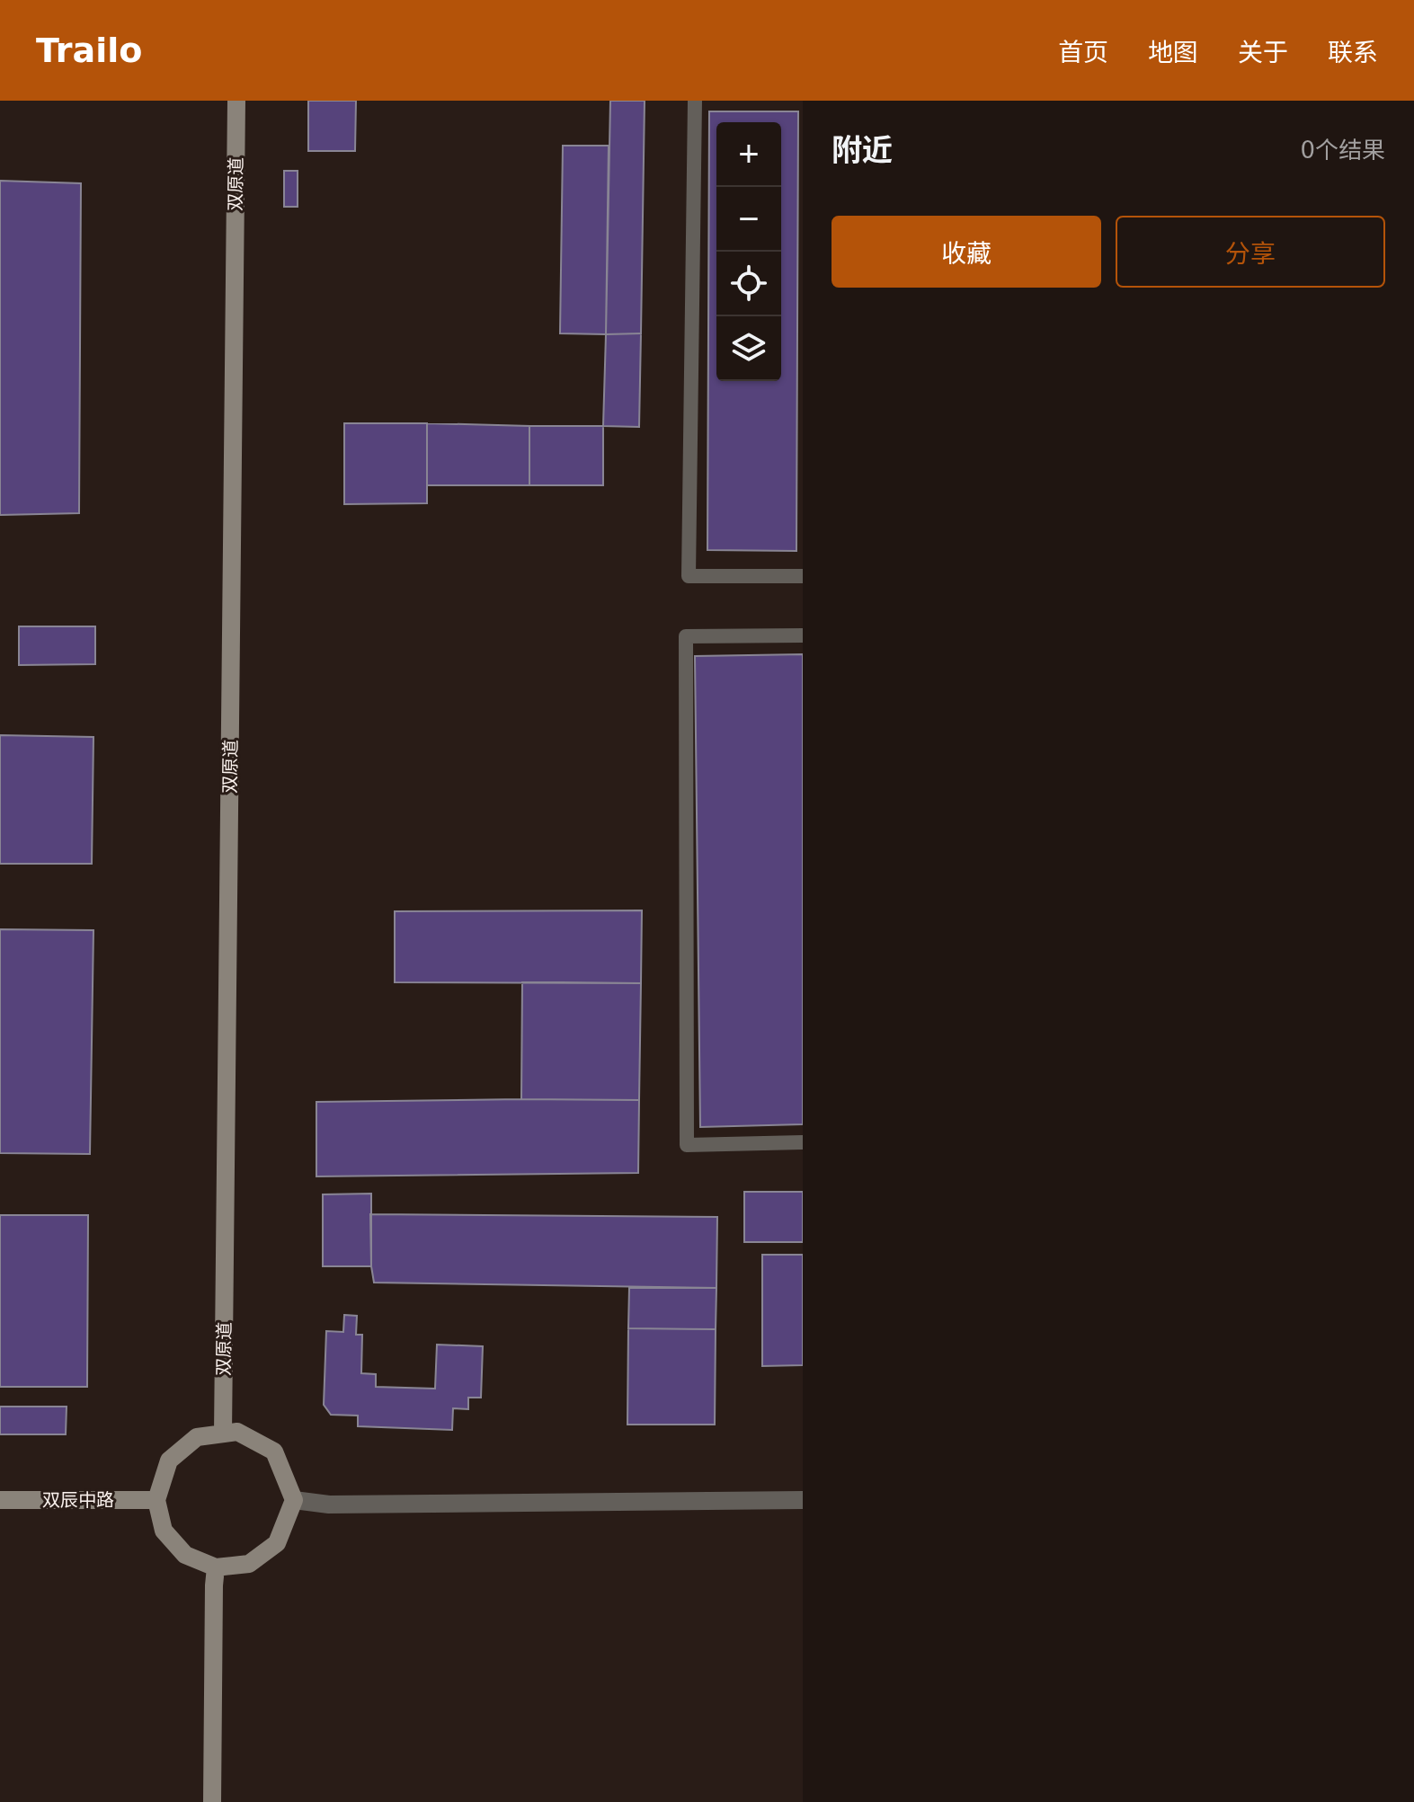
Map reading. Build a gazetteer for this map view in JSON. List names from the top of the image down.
{
  "streets": {
    "main road": ["双原道", "双辰中路"]
  },
  "crossings": [
    ["双原道", "双辰中路"]
  ],
  "page": {
    "header": "Trailo",
    "nav": [
      "首页",
      "地图",
      "关于",
      "联系"
    ],
    "heading": ["附近", "0个结果"],
    "map_buttons": ["+", "−"],
    "buttons": ["收藏", "分享"]
  }
}
